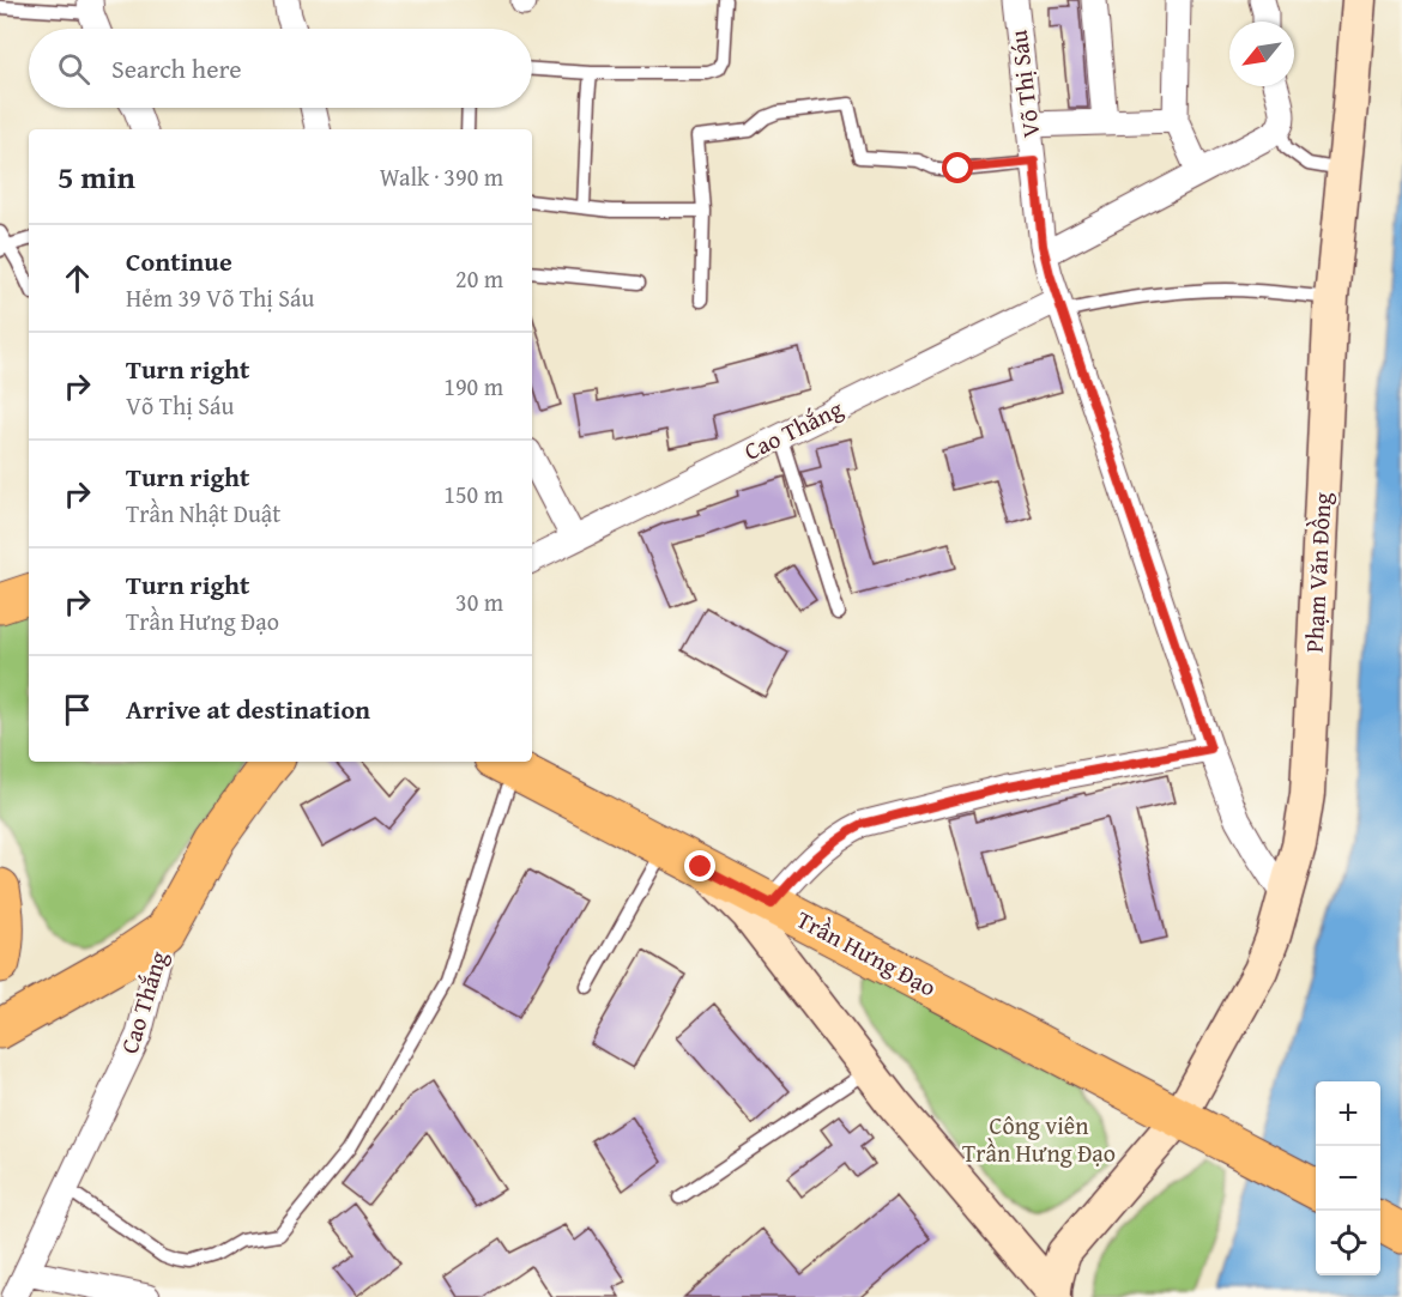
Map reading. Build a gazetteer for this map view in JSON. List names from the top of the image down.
{
  "streets": {
    "main road": ["Cao Thắng", "Trần Hưng Đạo"],
    "street": ["Võ Thị Sáu", "Phạm Văn Đồng"]
  },
  "crossings": [
    ["Võ Thị Sáu", "Cao Thắng"],
    ["Võ Thị Sáu", "Phạm Văn Đồng"],
    ["Phạm Văn Đồng", "Trần Hưng Đạo"]
  ],
  "parks": ["Công viên Trần Hưng Đạo"],
  "north": "bottom left",
  "page": {
    "search": "Search here",
    "heading": ["5 min", "Walk · 390 m"],
    "list": [
      ["Continue", "Hẻm 39 Võ Thị Sáu", "20 m"],
      ["Turn right", "Võ Thị Sáu", "190 m"],
      ["Turn right", "Trần Nhật Duật", "150 m"],
      ["Turn right", "Trần Hưng Đạo", "30 m"],
      "Arrive at destination"
    ],
    "map_buttons": ["+", "−"]
  }
}
